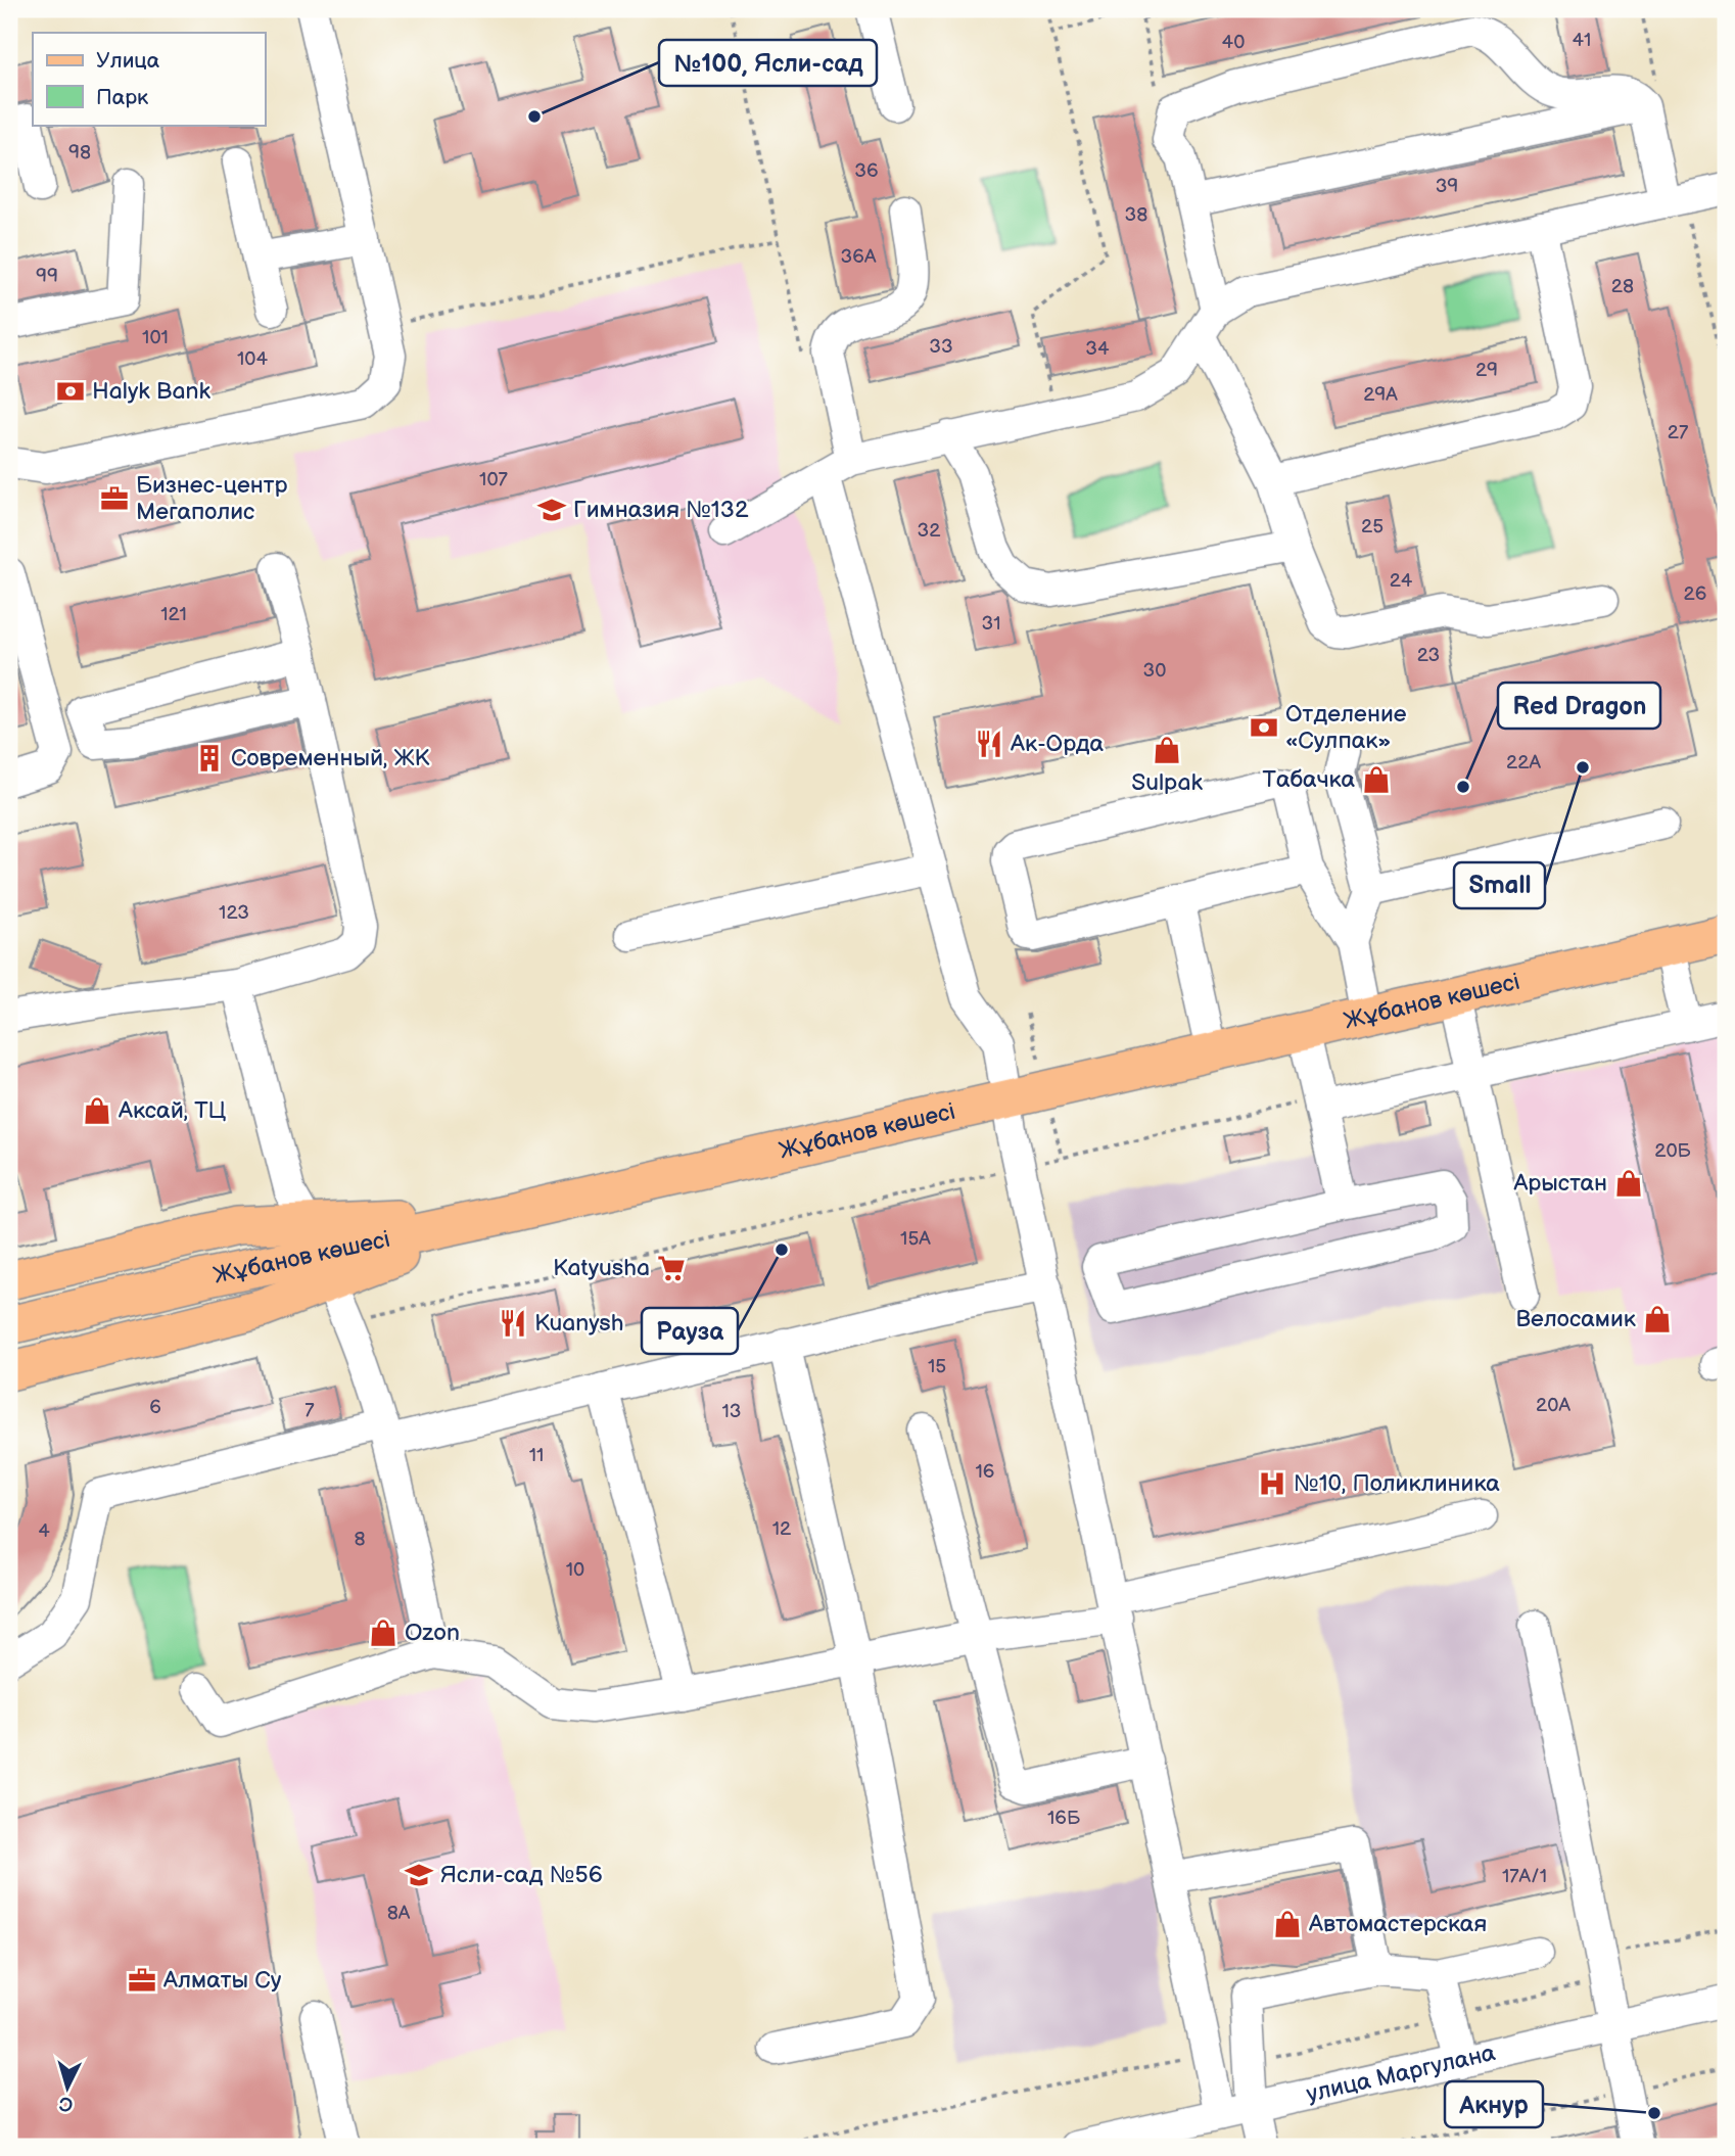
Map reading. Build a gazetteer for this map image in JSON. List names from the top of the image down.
{
  "streets": {
    "main road": ["Жұбанов көшесі"],
    "street": ["улица Маргулана"]
  },
  "places": {
    "other": [
      "№100, Ясли-сад",
      "Small",
      "Red Dragon",
      "Рауза",
      "Акнур"
    ],
    "bank": ["Halyk Bank", "Отделение «Сулпак»"],
    "office": ["Бизнес-центр Мегаполис", "Алматы Су"],
    "school or university": ["Гимназия №132", "Ясли-сад №56"],
    "restaurant": ["Ак-Орда", "Kuanysh"],
    "shop": [
      "Sulpak",
      "Табачка",
      "Аксай, ТЦ",
      "Арыстан",
      "Велосамик",
      "Ozon",
      "Автомастерская"
    ],
    "building": ["Современный, ЖК"],
    "supermarket": ["Katyusha"],
    "hospital": ["№10, Поликлиника"]
  },
  "house_numbers": [
    "41",
    "40",
    "98",
    "36",
    "39",
    "38",
    "36А",
    "99",
    "28",
    "101",
    "33",
    "34",
    "104",
    "29",
    "29А",
    "27",
    "107",
    "25",
    "32",
    "24",
    "26",
    "121",
    "31",
    "23",
    "30",
    "22А",
    "123",
    "20Б",
    "15А",
    "15",
    "20А",
    "6",
    "7",
    "13",
    "11",
    "16",
    "12",
    "4",
    "8",
    "10",
    "16Б",
    "17А/1",
    "8А"
  ],
  "legend": ["Улица", "Парк"],
  "north": "bottom"
}
